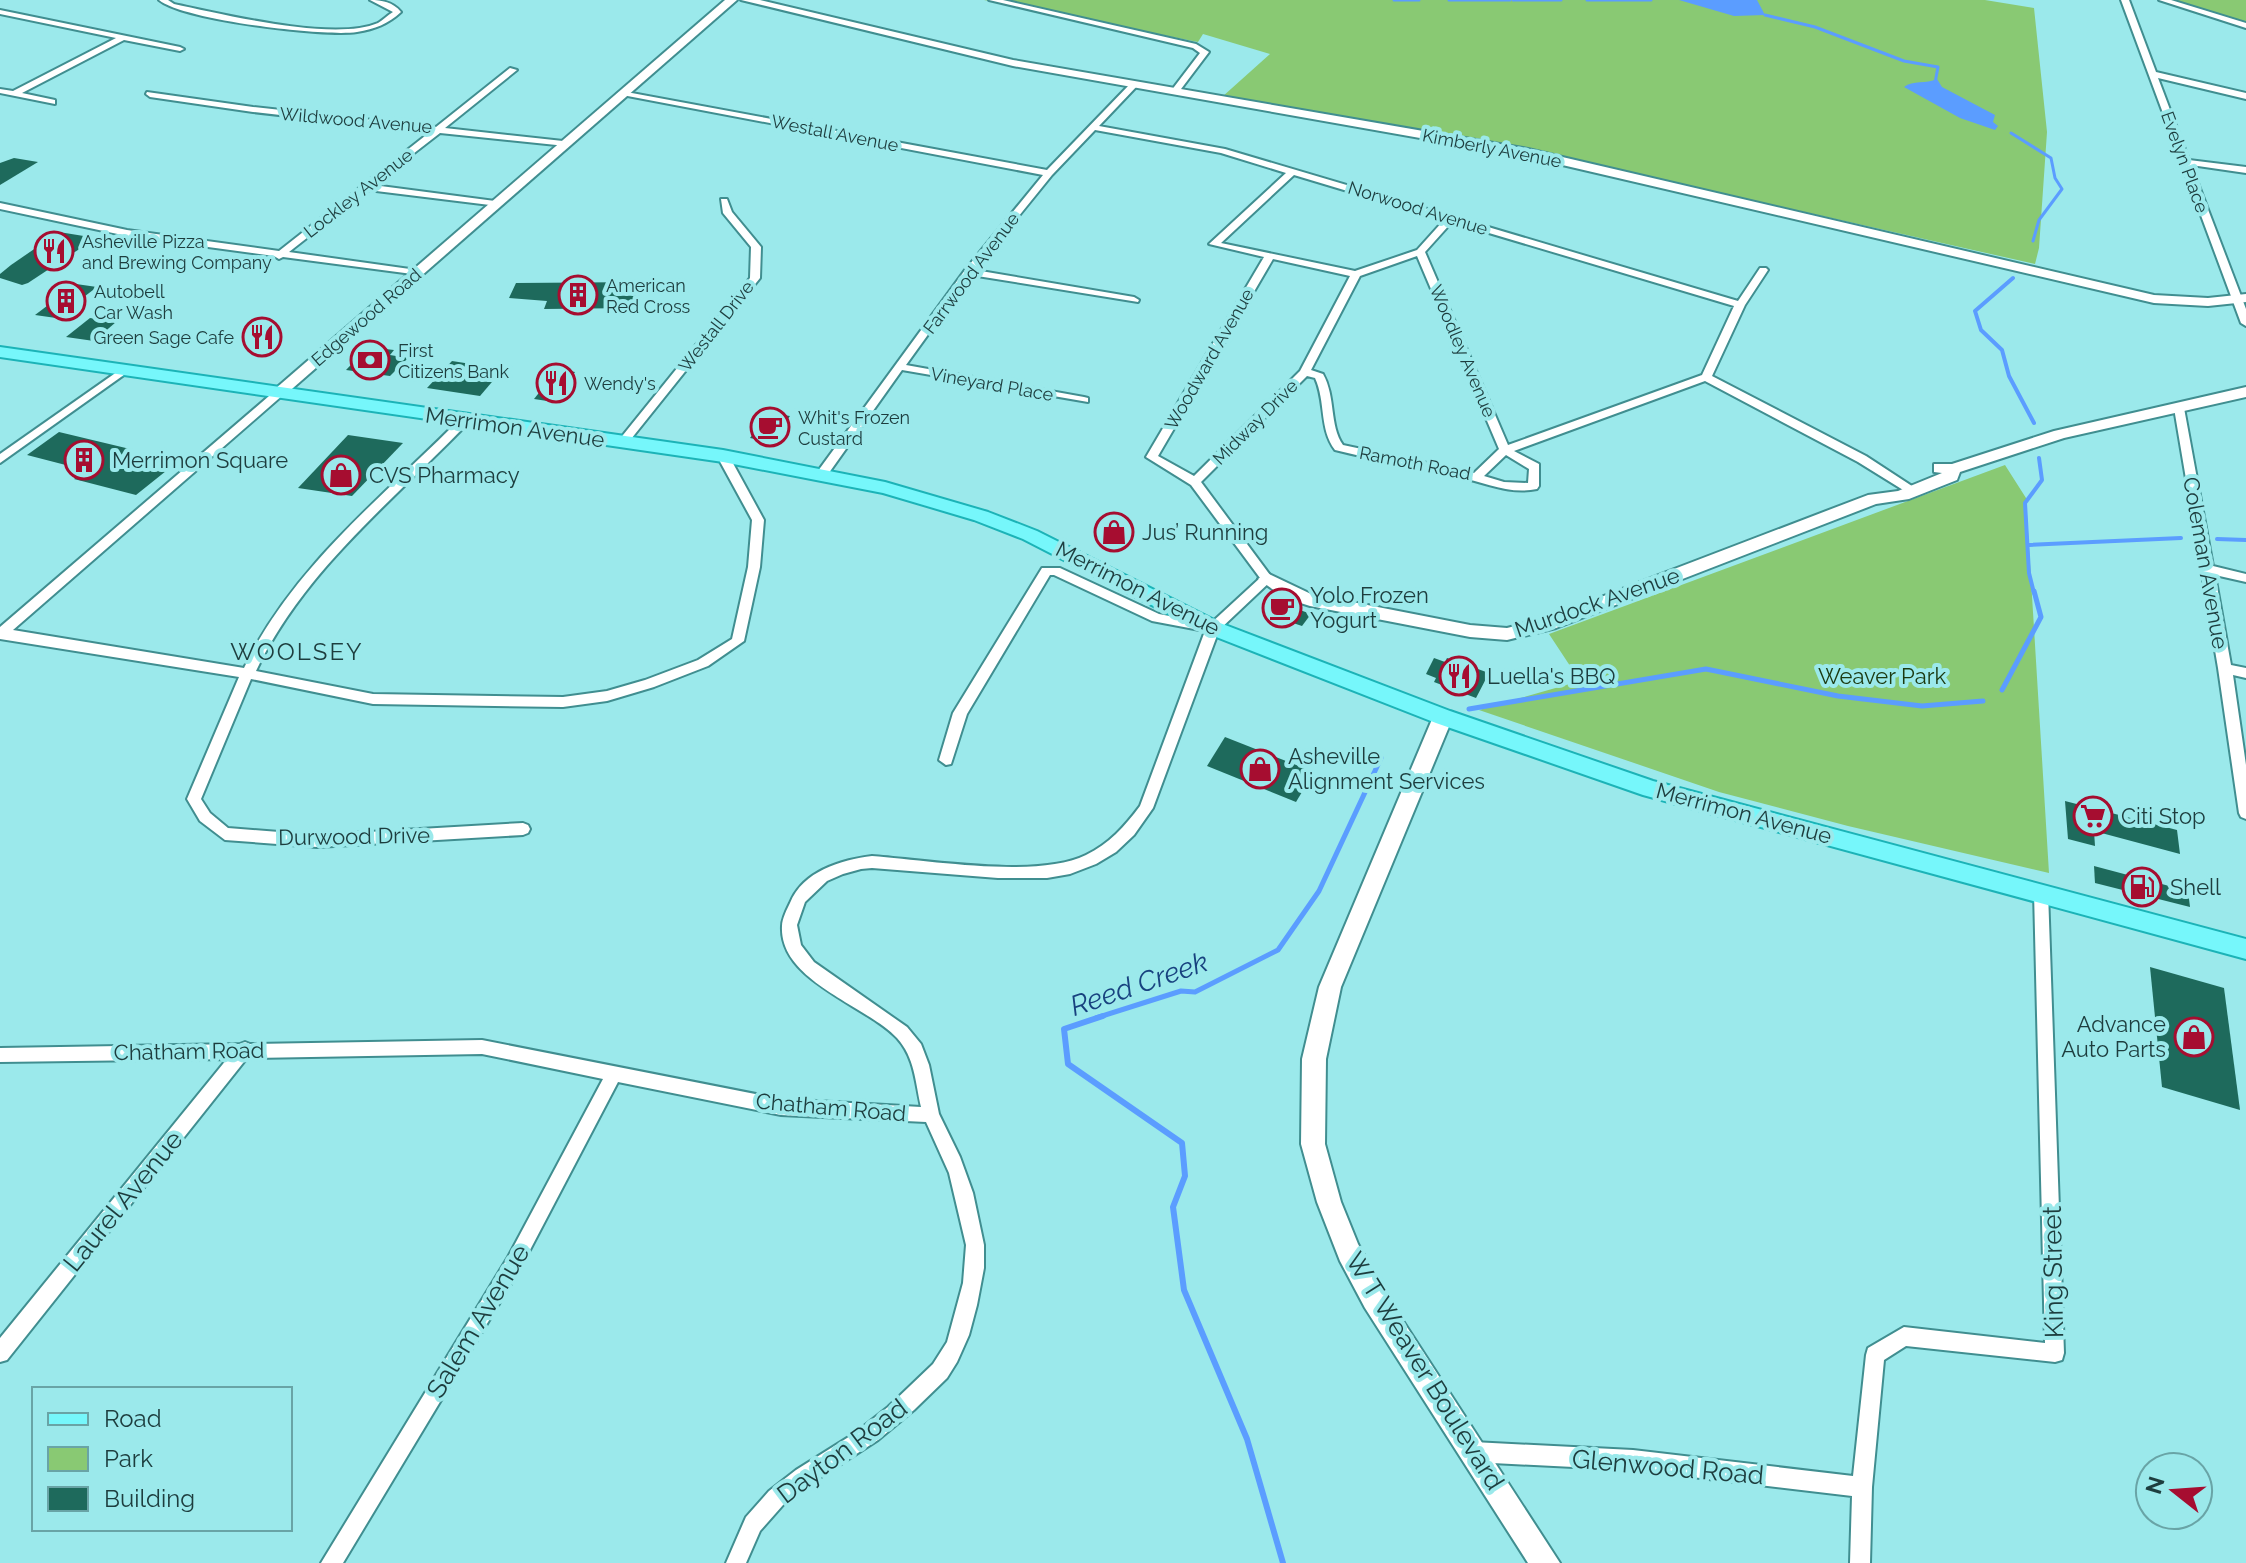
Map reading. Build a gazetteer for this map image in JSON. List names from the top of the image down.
{
  "streets": {
    "main road": ["Merrimon Avenue"],
    "street": [
      "Wildwood Avenue",
      "Westall Avenue",
      "Kimberly Avenue",
      "Evelyn Place",
      "Lockley Avenue",
      "Norwood Avenue",
      "Farrwood Avenue",
      "Edgewood Road",
      "Westall Drive",
      "Woodley Avenue",
      "Woodward Avenue",
      "Vineyard Place",
      "Midway Drive",
      "Ramoth Road",
      "Coleman Avenue",
      "Murdock Avenue",
      "Durwood Drive",
      "Chatham Road",
      "Laurel Avenue",
      "King Street",
      "Salem Avenue",
      "W T Weaver Boulevard",
      "Dayton Road",
      "Glenwood Road"
    ]
  },
  "crossings": [
    ["Wildwood Avenue", "Lockley Avenue"],
    ["Wildwood Avenue", "Edgewood Road"],
    ["Westall Avenue", "Farrwood Avenue"],
    ["Westall Avenue", "Edgewood Road"],
    ["Kimberly Avenue", "Evelyn Place"],
    ["Kimberly Avenue", "Farrwood Avenue"],
    ["Norwood Avenue", "Farrwood Avenue"],
    ["Farrwood Avenue", "Vineyard Place"],
    ["Farrwood Avenue", "Merrimon Avenue"],
    ["Edgewood Road", "Merrimon Avenue"],
    ["Westall Drive", "Merrimon Avenue"],
    ["Woodley Avenue", "Ramoth Road"],
    ["Woodward Avenue", "Midway Drive"],
    ["Woodward Avenue", "Murdock Avenue"],
    ["Woodward Avenue", "Chatham Road"],
    ["Midway Drive", "Ramoth Road"],
    ["Merrimon Avenue", "Durwood Drive"],
    ["Merrimon Avenue", "Chatham Road"],
    ["Merrimon Avenue", "King Street"],
    ["Merrimon Avenue", "W T Weaver Boulevard"],
    ["Coleman Avenue", "Murdock Avenue"],
    ["Murdock Avenue", "Chatham Road"],
    ["Chatham Road", "Laurel Avenue"],
    ["Chatham Road", "Salem Avenue"],
    ["Chatham Road", "Dayton Road"],
    ["King Street", "Glenwood Road"],
    ["W T Weaver Boulevard", "Glenwood Road"]
  ],
  "districts": ["WOOLSEY"],
  "water": ["Reed Creek"],
  "parks": ["Weaver Park"],
  "places": {
    "restaurant": [
      "Asheville Pizza and Brewing Company",
      "Green Sage Cafe",
      "Wendy's",
      "Luella's BBQ"
    ],
    "building": ["American Red Cross", "Autobell Car Wash", "Merrimon Square"],
    "bank": ["First Citizens Bank"],
    "cafe": ["Whit's Frozen Custard", "Yolo Frozen Yogurt"],
    "shop": [
      "CVS Pharmacy",
      "Jus’ Running",
      "Asheville Alignment Services",
      "Advance Auto Parts"
    ],
    "supermarket": ["Citi Stop"],
    "fuel station": ["Shell"]
  },
  "legend": ["Road", "Park", "Building"],
  "north": "left"
}
